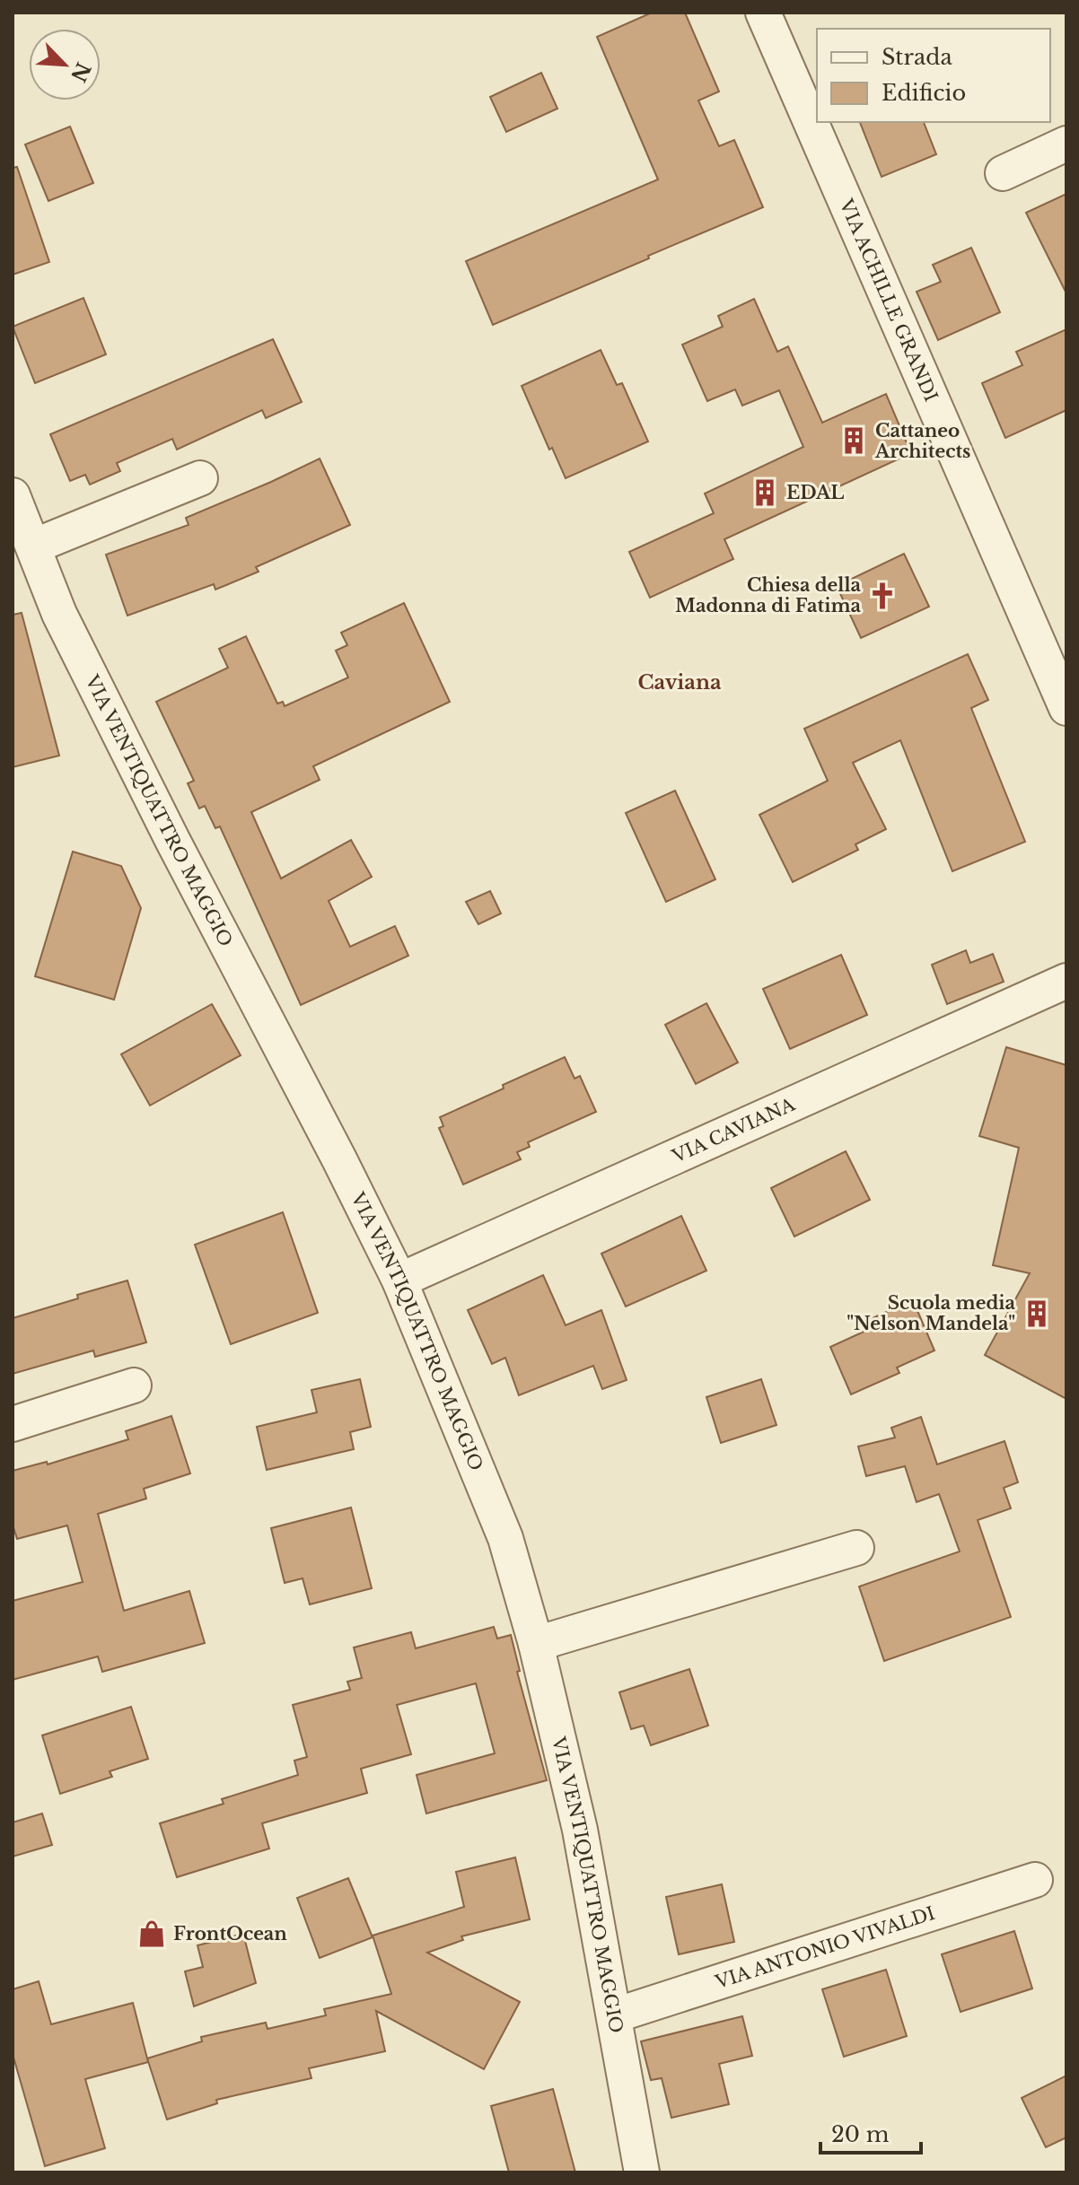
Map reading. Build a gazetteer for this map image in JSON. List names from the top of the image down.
{
  "streets": {
    "street": [
      "VIA ACHILLE GRANDI",
      "VIA VENTIQUATTRO MAGGIO",
      "VIA CAVIANA",
      "VIA ANTONIO VIVALDI"
    ]
  },
  "crossings": [
    ["VIA VENTIQUATTRO MAGGIO", "VIA CAVIANA"],
    ["VIA VENTIQUATTRO MAGGIO", "VIA ANTONIO VIVALDI"]
  ],
  "districts": ["Caviana"],
  "places": {
    "building": ["Cattaneo Architects", "EDAL", "Scuola media \"Nelson Mandela\""],
    "church": ["Chiesa della Madonna di Fatima"],
    "shop": ["FrontOcean"]
  },
  "legend": ["Strada", "Edificio"],
  "scale_bar": "20 m",
  "north": "bottom right"
}
